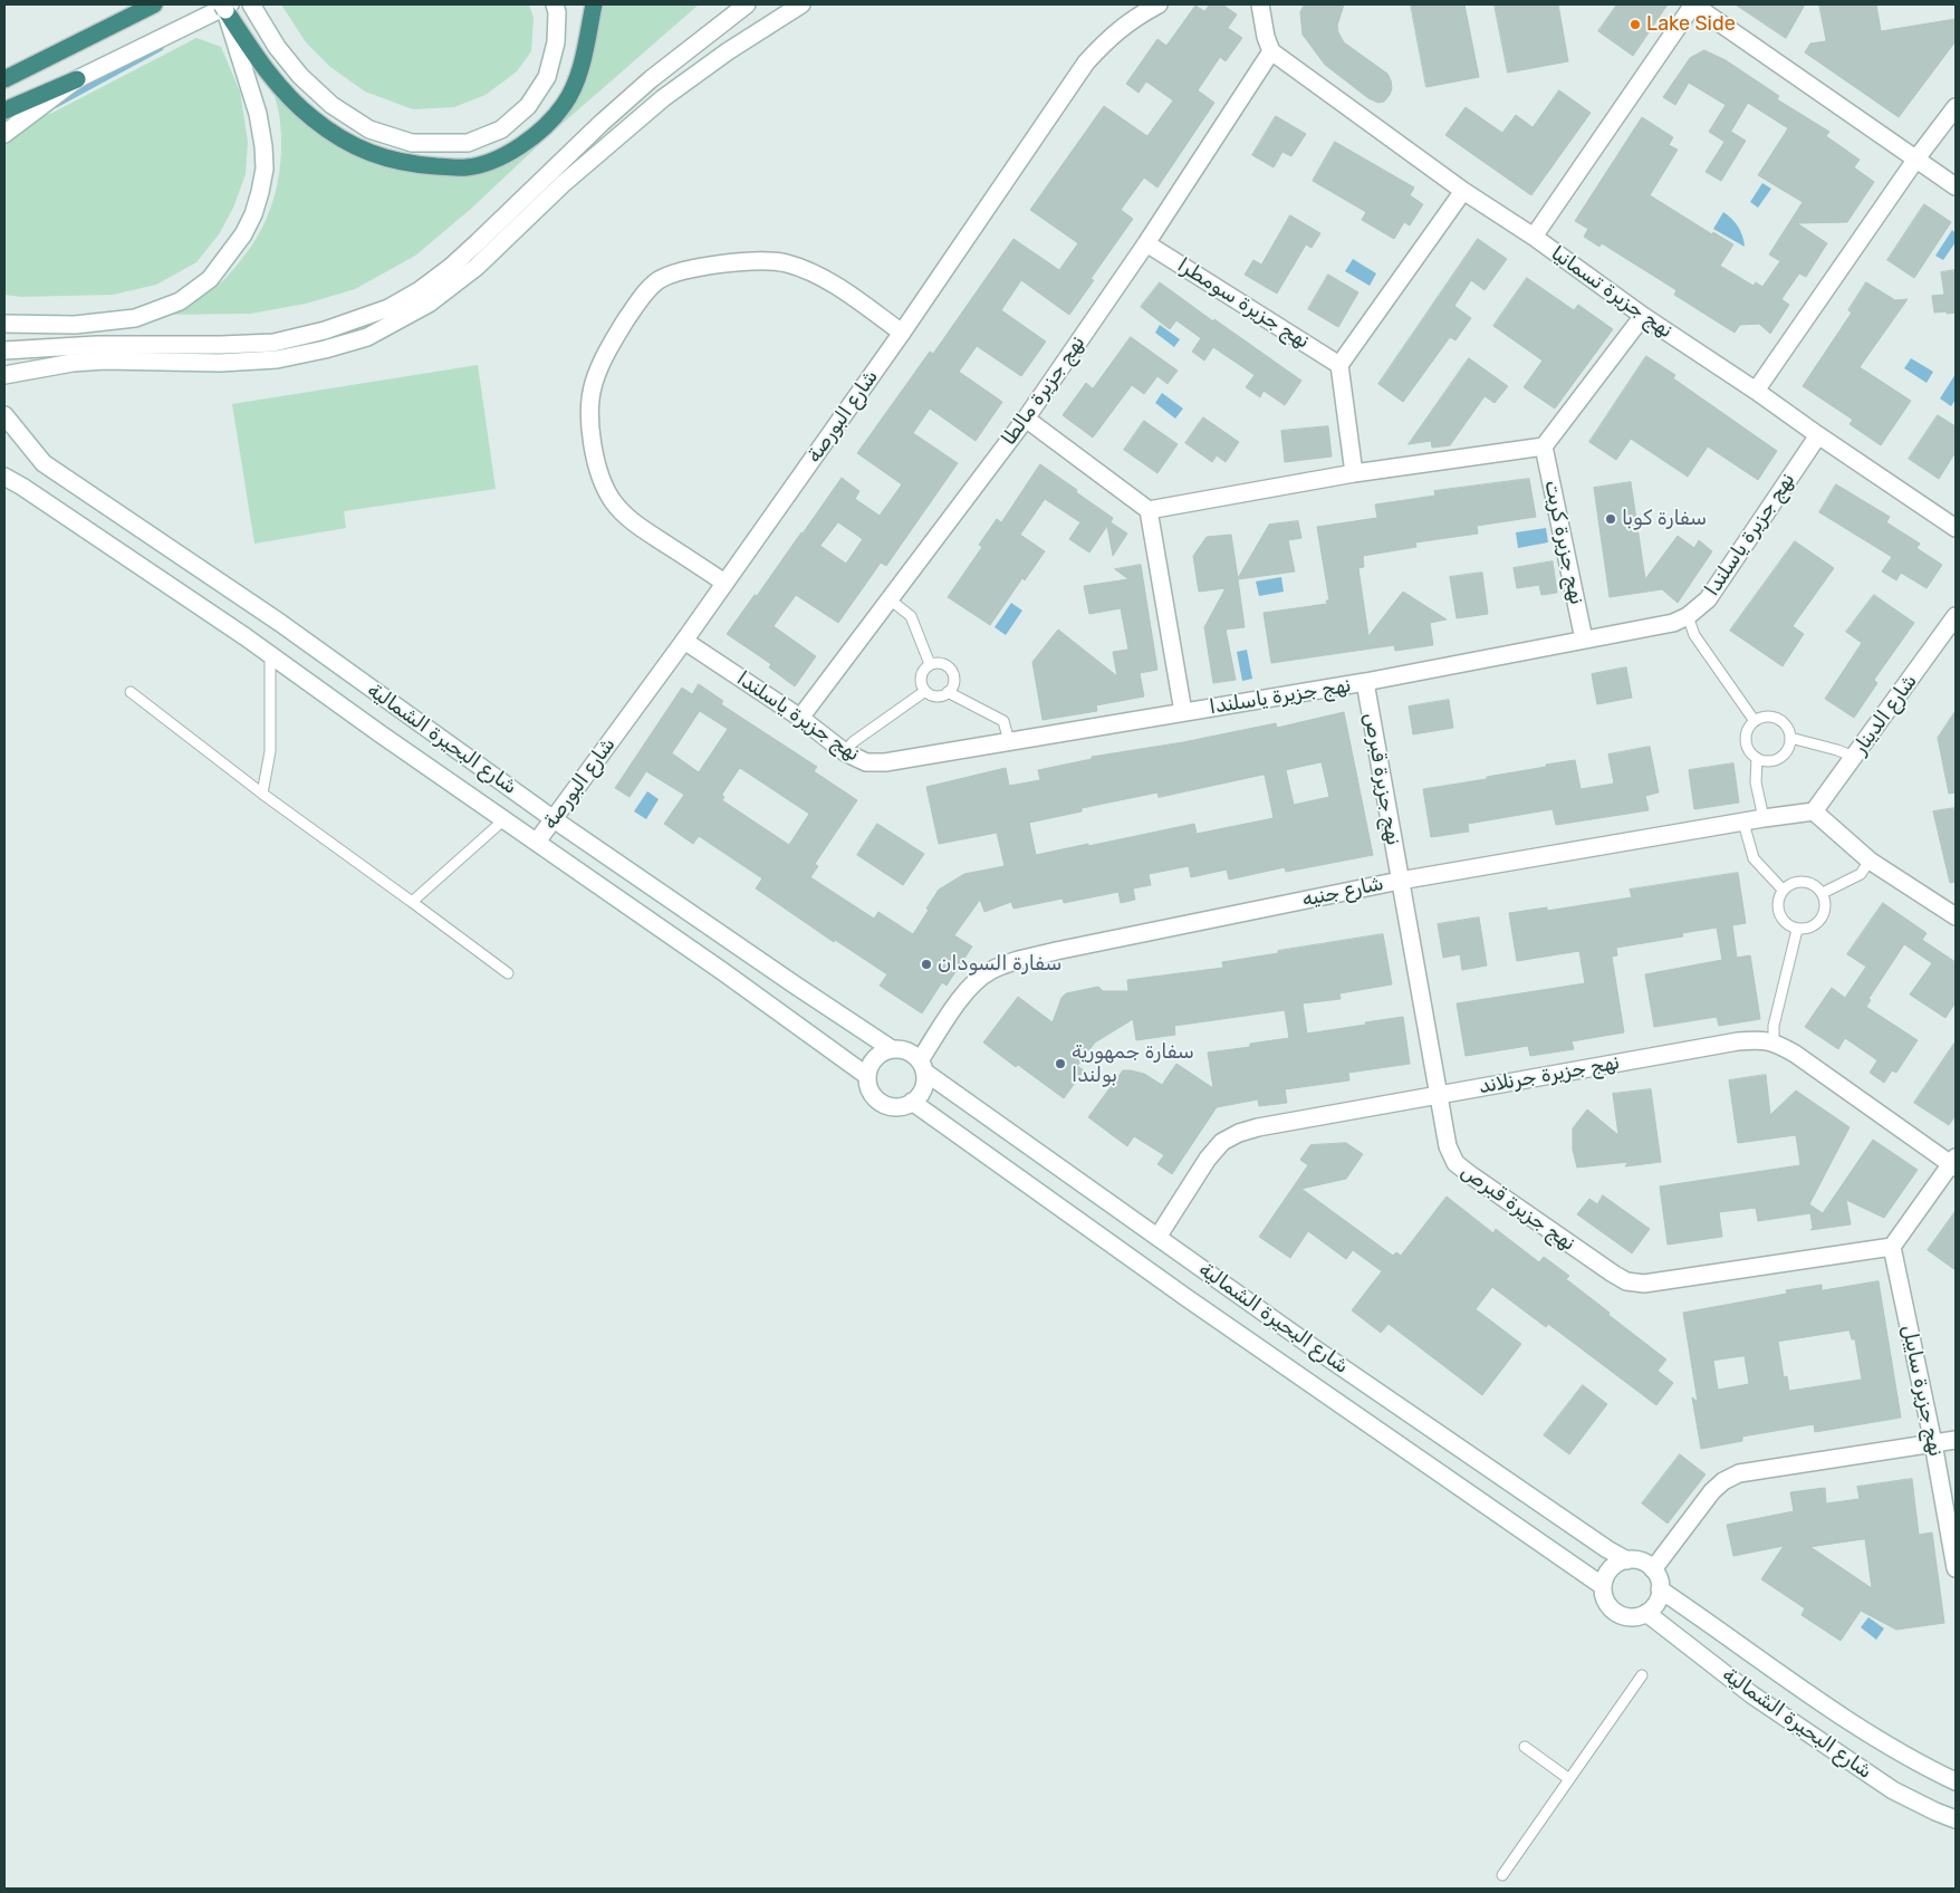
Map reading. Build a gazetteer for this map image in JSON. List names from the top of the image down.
{
  "streets": {
    "street": [
      "نهج جزيرة تسمانيا",
      "نهج جزيرة سومطرا",
      "نهج جزيرة مالطا",
      "شارع البورصة",
      "نهج جزيرة ياسلندا",
      "نهج جزيرة كريت",
      "شارع الدينار",
      "شارع البحيرة الشمالية",
      "نهج جزيرة قبرص",
      "شارع جنيه",
      "نهج جزيرة جرنلاند",
      "نهج جزيرة سايبل"
    ]
  },
  "crossings": [
    ["نهج جزيرة تسمانيا", "نهج جزيرة مالطا"],
    ["نهج جزيرة تسمانيا", "نهج جزيرة ياسلندا"],
    ["نهج جزيرة سومطرا", "نهج جزيرة مالطا"],
    ["نهج جزيرة مالطا", "نهج جزيرة ياسلندا"],
    ["شارع البورصة", "نهج جزيرة ياسلندا"],
    ["شارع البورصة", "شارع البحيرة الشمالية"],
    ["نهج جزيرة ياسلندا", "نهج جزيرة كريت"],
    ["نهج جزيرة ياسلندا", "نهج جزيرة قبرص"],
    ["شارع الدينار", "شارع جنيه"],
    ["شارع البحيرة الشمالية", "شارع جنيه"],
    ["شارع البحيرة الشمالية", "نهج جزيرة جرنلاند"],
    ["نهج جزيرة قبرص", "شارع جنيه"],
    ["نهج جزيرة قبرص", "نهج جزيرة جرنلاند"],
    ["نهج جزيرة قبرص", "نهج جزيرة سايبل"]
  ],
  "places": [
    "Lake Side",
    "سفارة كوبا",
    "سفارة السودان",
    "سفارة جمهورية بولندا"
  ]
}
